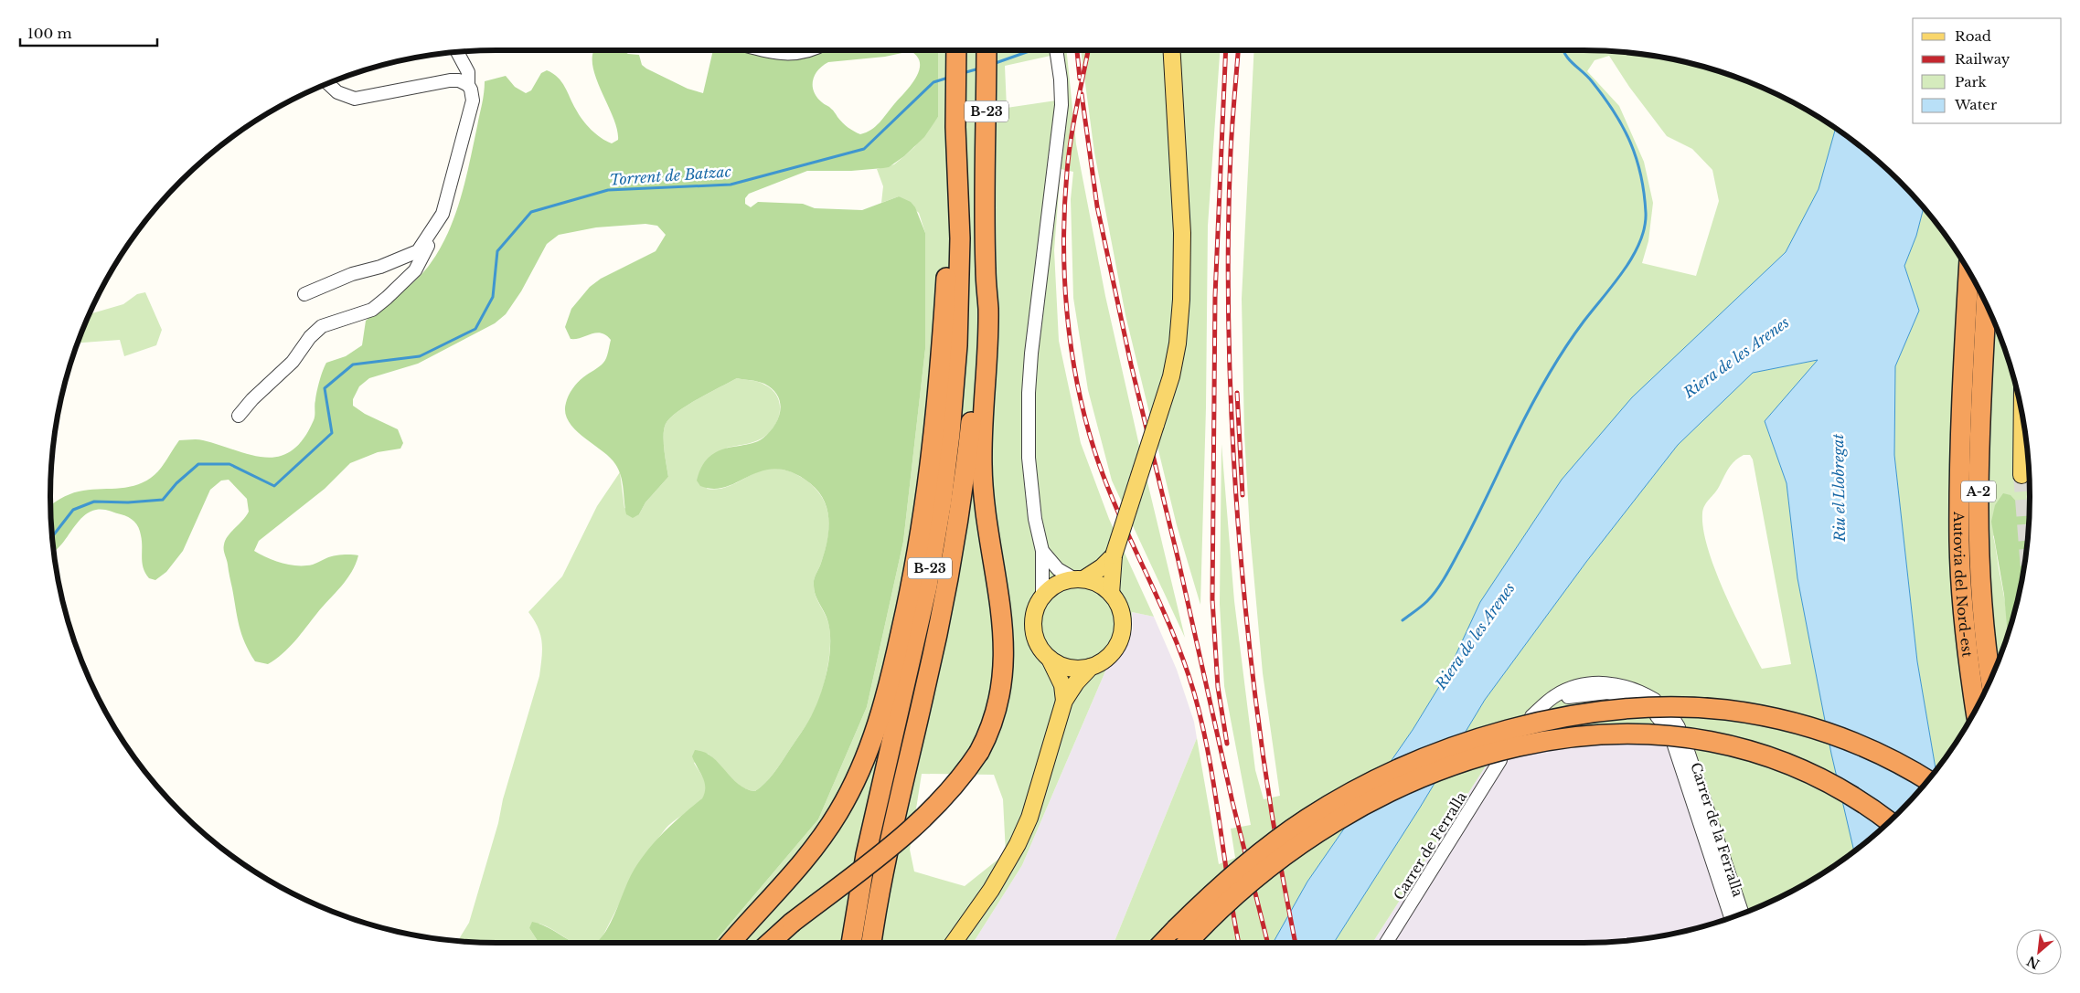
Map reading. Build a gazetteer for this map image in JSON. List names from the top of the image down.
{
  "streets": {
    "highway": ["B-23", "A-2", "Autovia del Nord-est"],
    "street": ["Carrer de la Ferralla", "Carrer de Ferralla"]
  },
  "water": ["Torrent de Batzac", "Riera de les Arenes", "Riu el Llobregat"],
  "legend": [
    "Road",
    "Railway",
    "Park",
    "Water"
  ],
  "scale_bar": "100 m",
  "north": "bottom left"
}
